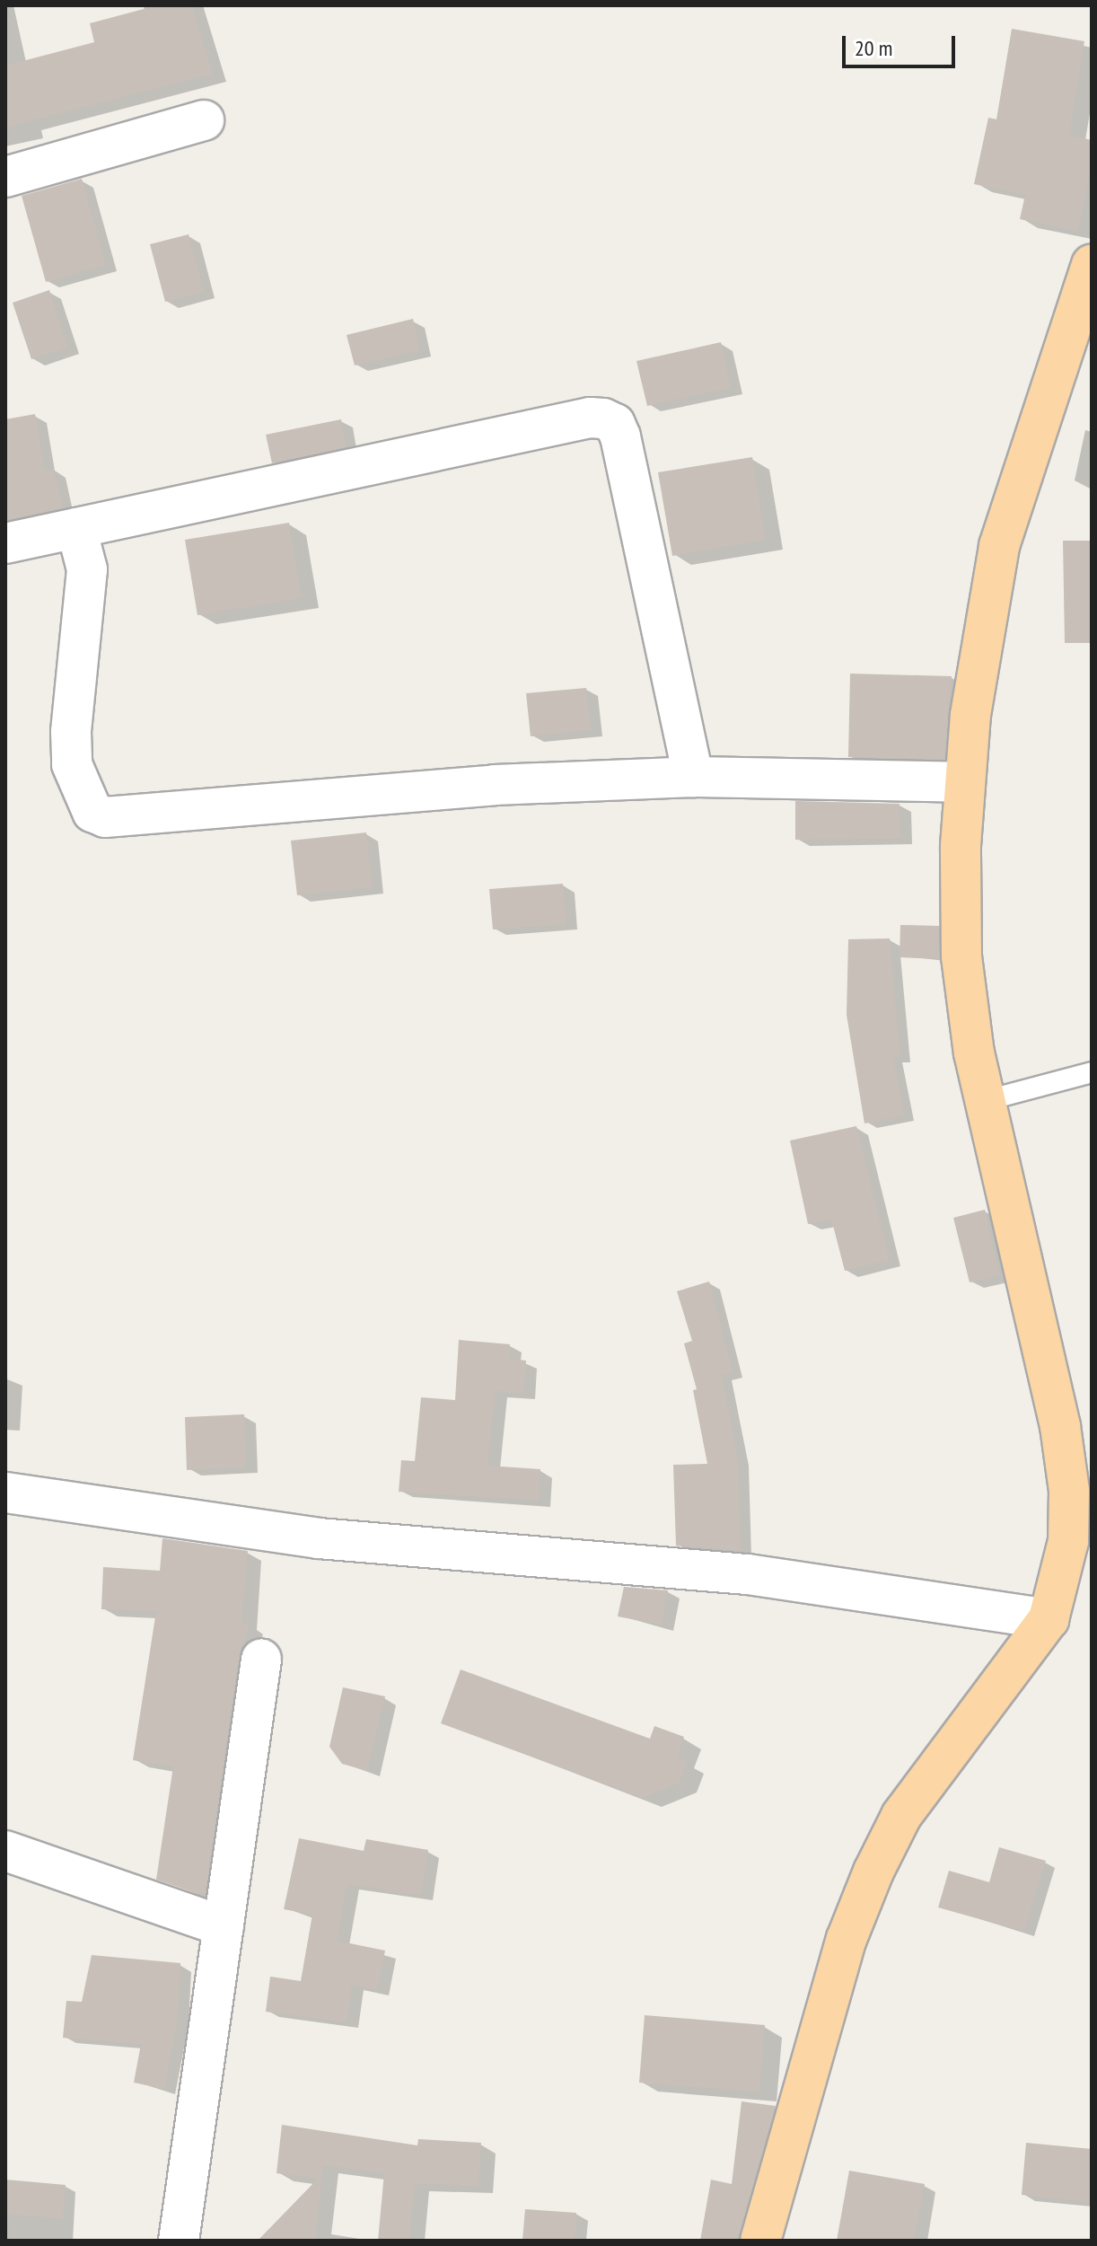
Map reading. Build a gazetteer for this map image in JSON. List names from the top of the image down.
{
  "scale_bar": "20 m"
}
